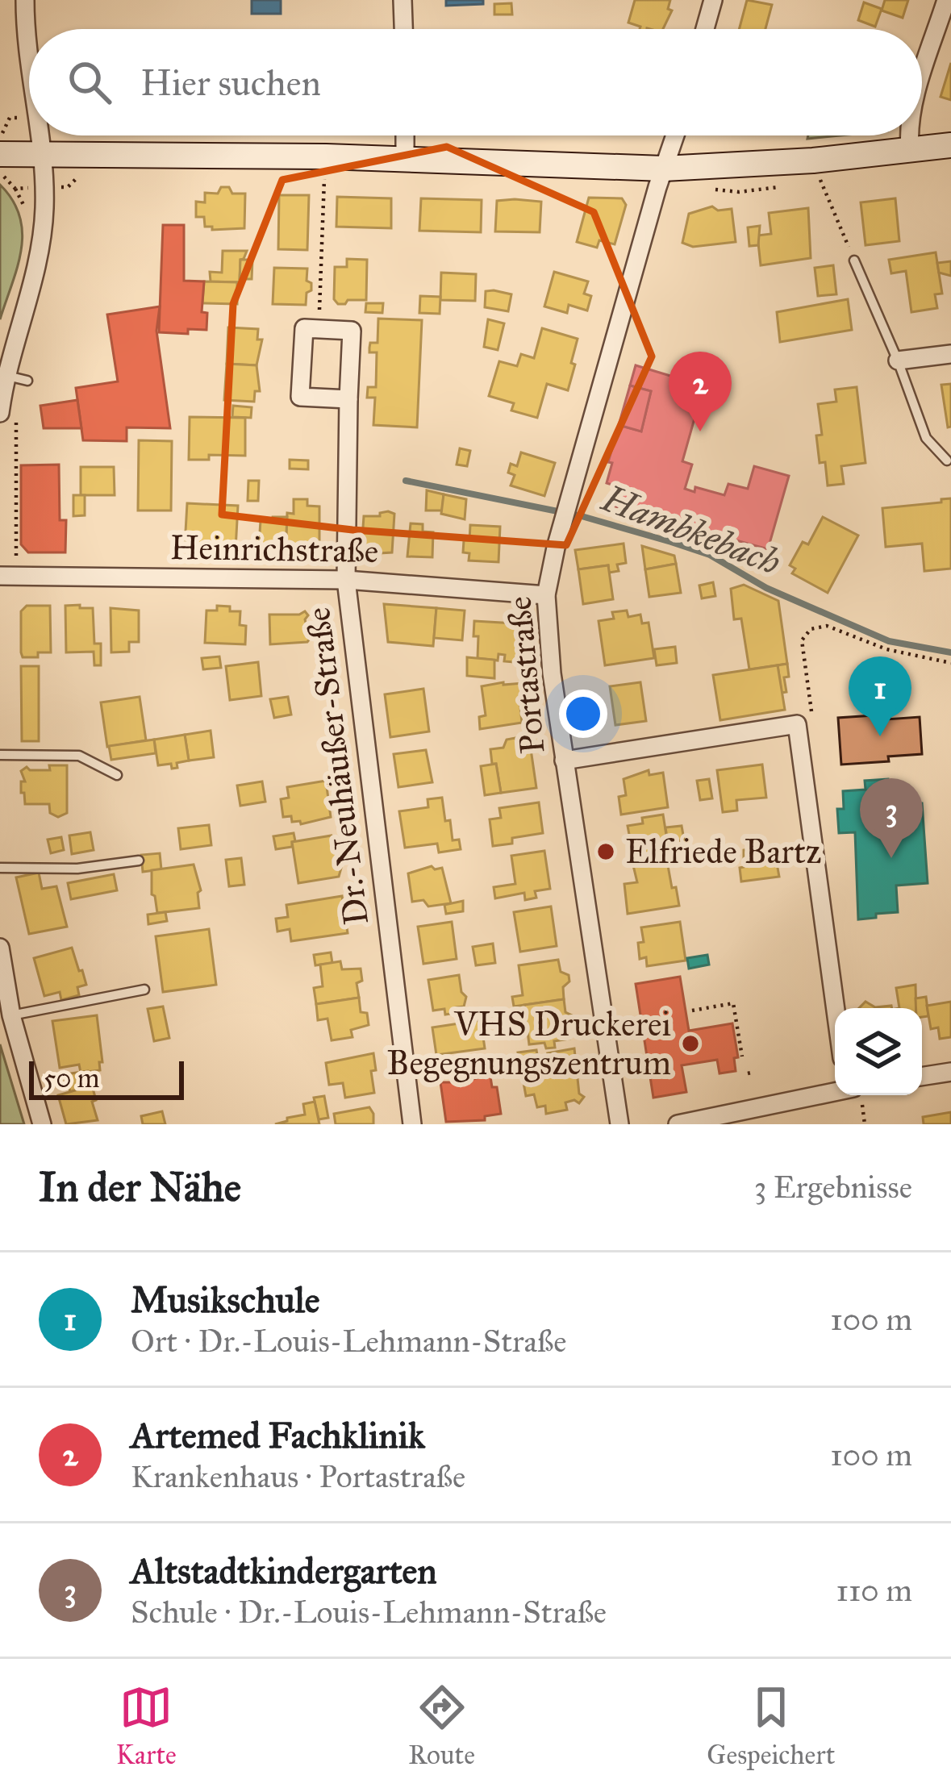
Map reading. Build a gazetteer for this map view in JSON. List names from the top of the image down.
{
  "streets": {
    "street": ["Heinrichstraße", "Portastraße", "Dr.-Neuhäußer-Straße"]
  },
  "crossings": [
    ["Heinrichstraße", "Portastraße"],
    ["Heinrichstraße", "Dr.-Neuhäußer-Straße"]
  ],
  "water": ["Hambkebach"],
  "places": ["Elfriede Bartz", "VHS Druckerei Begegnungszentrum"],
  "scale_bar": "50 m",
  "page": {
    "search": "Hier suchen",
    "pins": ["2", "1", "3"],
    "scale": "50 m",
    "heading": ["In der Nähe", "3 Ergebnisse"],
    "list": [
      {
        "mark": "1",
        "name": "Musikschule",
        "note": "Ort · Dr.-Louis-Lehmann-Straße",
        "value": "100 m"
      },
      {
        "mark": "2",
        "name": "Artemed Fachklinik",
        "note": "Krankenhaus · Portastraße",
        "value": "100 m"
      },
      {
        "mark": "3",
        "name": "Altstadtkindergarten",
        "note": "Schule · Dr.-Louis-Lehmann-Straße",
        "value": "110 m"
      }
    ],
    "nav": ["Karte", "Route", "Gespeichert"]
  }
}
